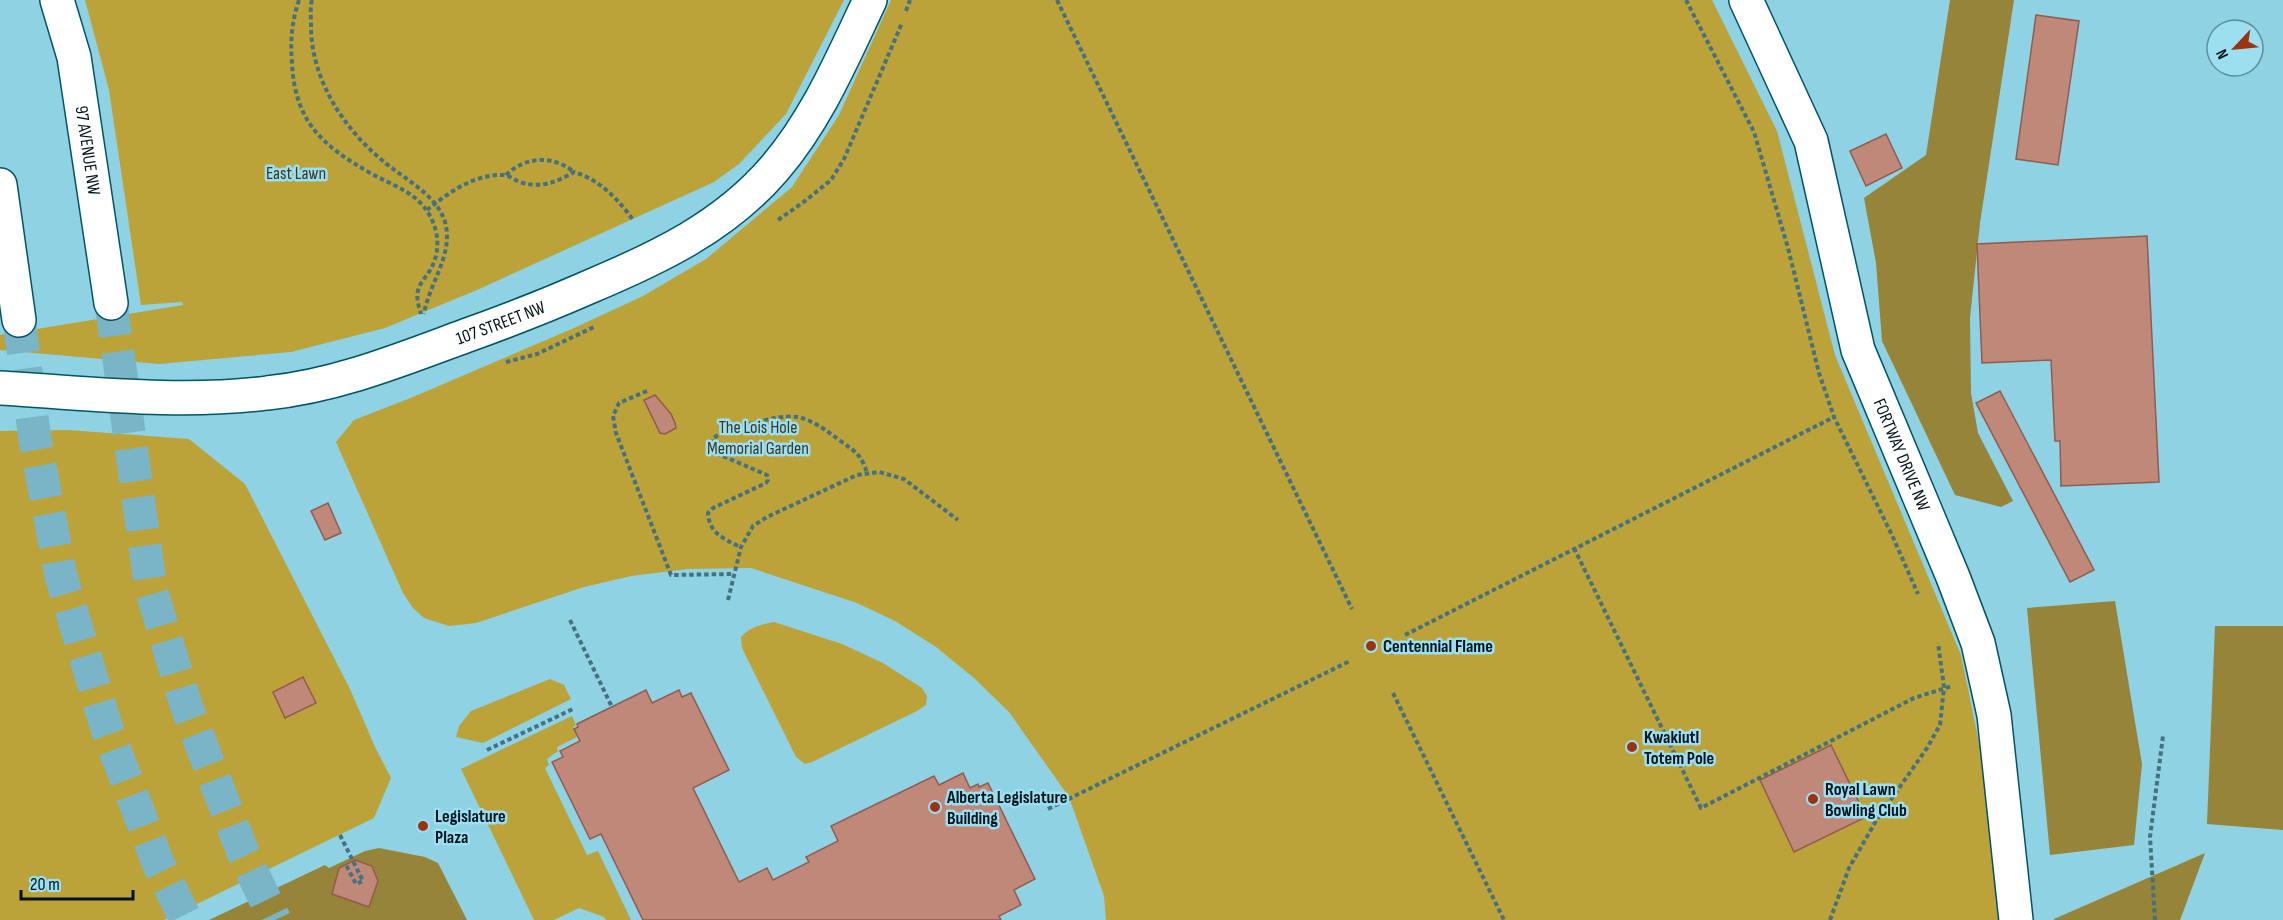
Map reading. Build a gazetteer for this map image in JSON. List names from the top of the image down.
{
  "streets": {
    "street": ["97 AVENUE NW", "107 STREET NW", "FORTWAY DRIVE NW"]
  },
  "parks": ["East Lawn", "The Lois Hole Memorial Garden"],
  "places": [
    "Centennial Flame",
    "Kwakiutl Totem Pole",
    "Royal Lawn Bowling Club",
    "Alberta Legislature Building",
    "Legislature Plaza"
  ],
  "scale_bar": "20 m",
  "north": "bottom left"
}
